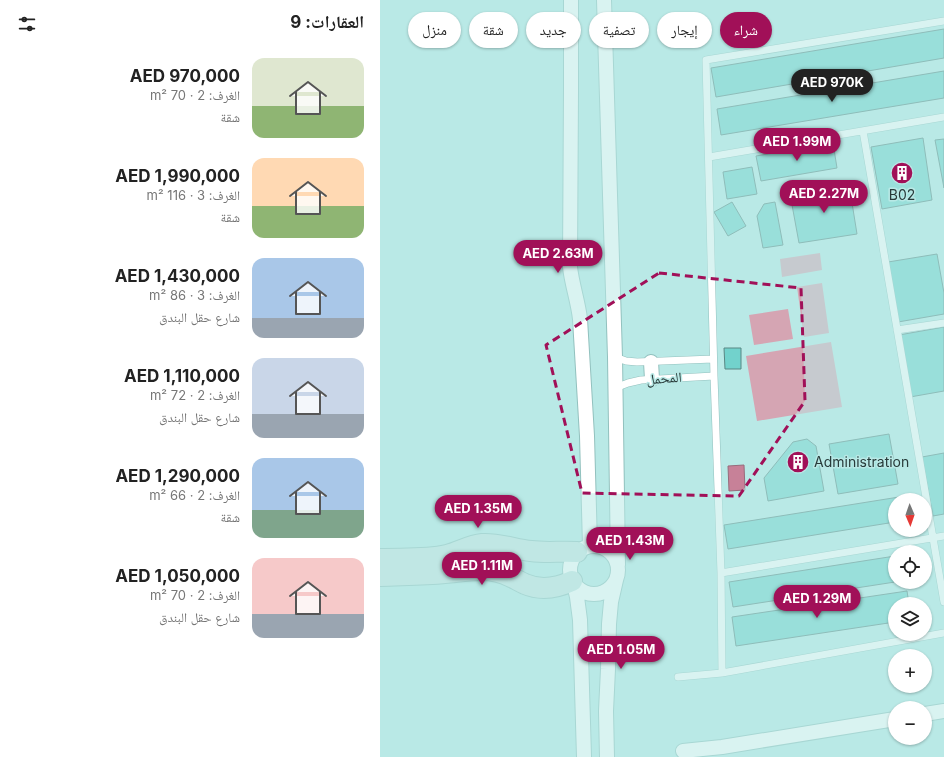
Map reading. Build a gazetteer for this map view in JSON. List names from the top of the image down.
{
  "streets": {
    "lane": ["المحمل"]
  },
  "places": {
    "building": ["B02", "Administration"]
  },
  "north": "bottom",
  "page": {
    "heading": "العقارات: 9",
    "chip": [
      "شراء",
      "إيجار",
      "تصفية",
      "جديد",
      "شقة",
      "منزل"
    ],
    "list": [
      {
        "name": "AED 970,000",
        "note": "الغرف: 2 · 70 m² · شقة"
      },
      {
        "name": "AED 1,990,000",
        "note": "الغرف: 3 · 116 m² · شقة"
      },
      {
        "name": "AED 1,430,000",
        "note": "الغرف: 3 · 86 m² · شارع حقل البندق"
      },
      {
        "name": "AED 1,110,000",
        "note": "الغرف: 2 · 72 m² · شارع حقل البندق"
      },
      {
        "name": "AED 1,290,000",
        "note": "الغرف: 2 · 66 m² · شقة"
      },
      {
        "name": "AED 1,050,000",
        "note": "الغرف: 2 · 70 m² · شارع حقل البندق"
      }
    ],
    "price": [
      "AED 970K",
      "AED 1.99M",
      "AED 2.27M",
      "AED 2.63M",
      "AED 1.35M",
      "AED 1.43M",
      "AED 1.11M",
      "AED 1.29M",
      "AED 1.05M"
    ],
    "map_buttons": ["+", "−"]
  }
}
